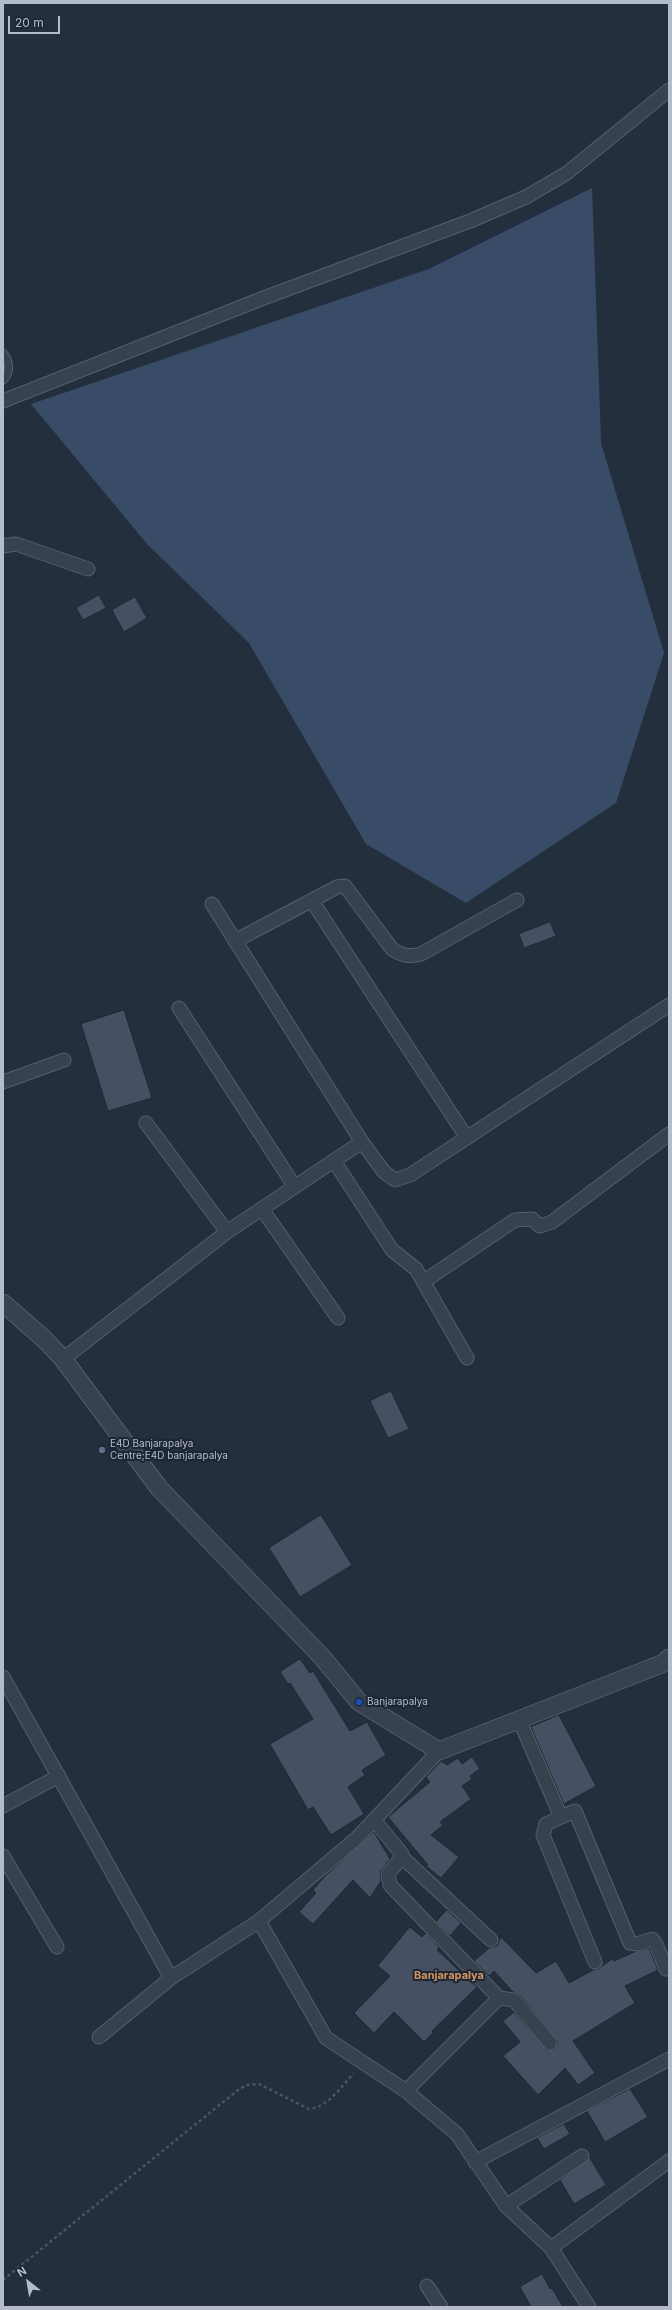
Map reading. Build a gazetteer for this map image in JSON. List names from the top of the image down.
{
  "districts": ["Banjarapalya"],
  "places": ["E4D Banjarapalya Centre;E4D banjarapalya", "Banjarapalya"],
  "scale_bar": "20 m",
  "north": "top left"
}
